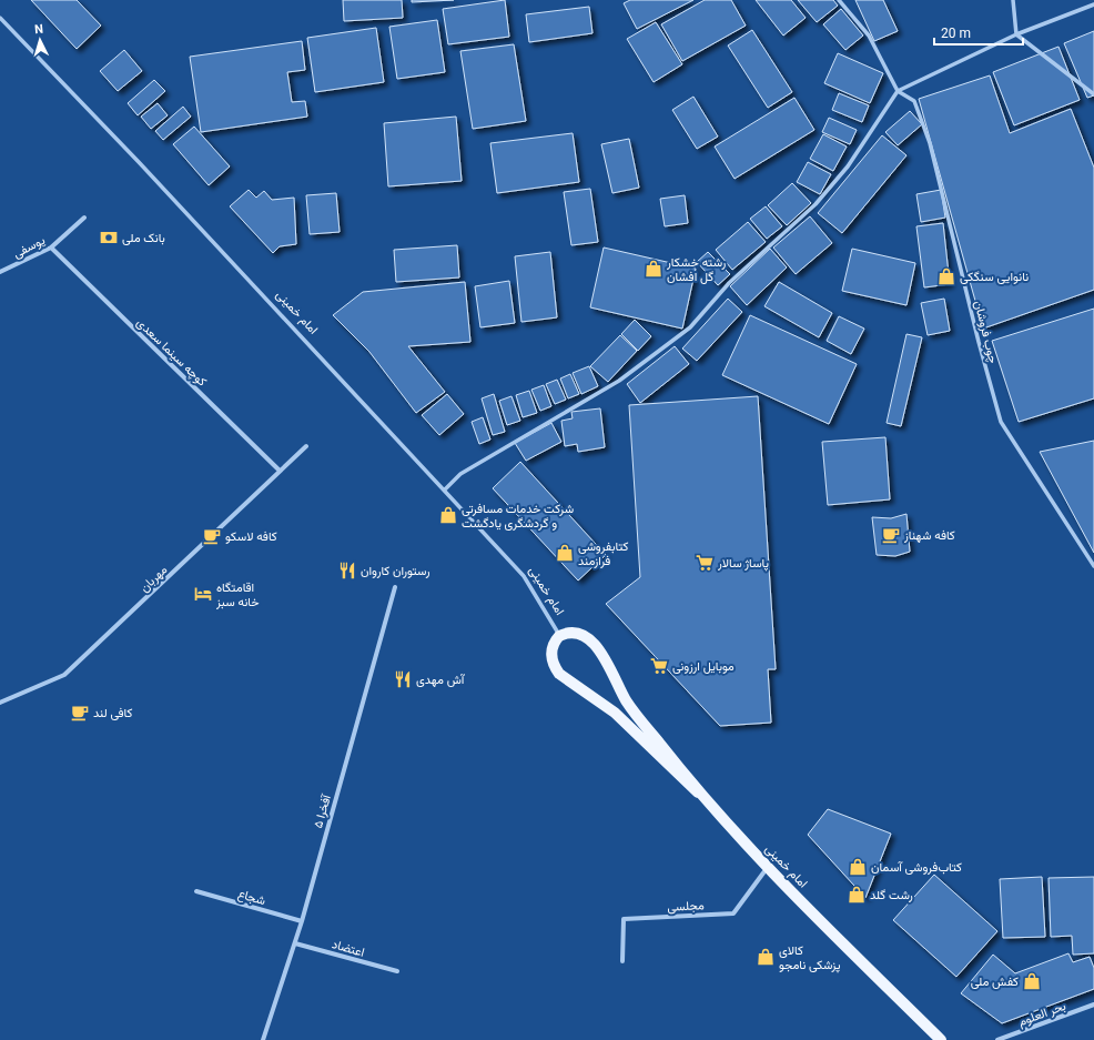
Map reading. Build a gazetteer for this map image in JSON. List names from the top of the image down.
{
  "streets": {
    "main road": ["امام خمینی"],
    "street": [
      "یوسفی",
      "چوب فروشان",
      "کوچه سینما سعدی",
      "مهربان",
      "آفخرا ۵",
      "شجاع",
      "مجلسی",
      "اعتضاد",
      "بحر العلوم"
    ]
  },
  "crossings": [
    ["یوسفی", "کوچه سینما سعدی"],
    ["امام خمینی", "مجلسی"],
    ["کوچه سینما سعدی", "مهربان"],
    ["آفخرا ۵", "شجاع"],
    ["آفخرا ۵", "اعتضاد"]
  ],
  "places": {
    "bank": ["بانک ملی"],
    "shop": [
      "رشته خشکار گل افشان",
      "نانوایی سنگکی",
      "شرکت خدمات مسافرتی و گردشگری یادگشت",
      "کتابفروشی فرازمند",
      "کتاب‌فروشی آسمان",
      "رشت گلد",
      "کالای پزشکی نامجو",
      "کفش ملی"
    ],
    "cafe": ["کافه شهناز", "کافه لاسکو", "کافی لند"],
    "supermarket": ["پاساژ سالار", "موبایل ارزونی"],
    "restaurant": ["رستوران کاروان", "آش مهدی"],
    "hotel": ["اقامتگاه خانه سبز"]
  },
  "scale_bar": "20 m",
  "north": "top"
}
